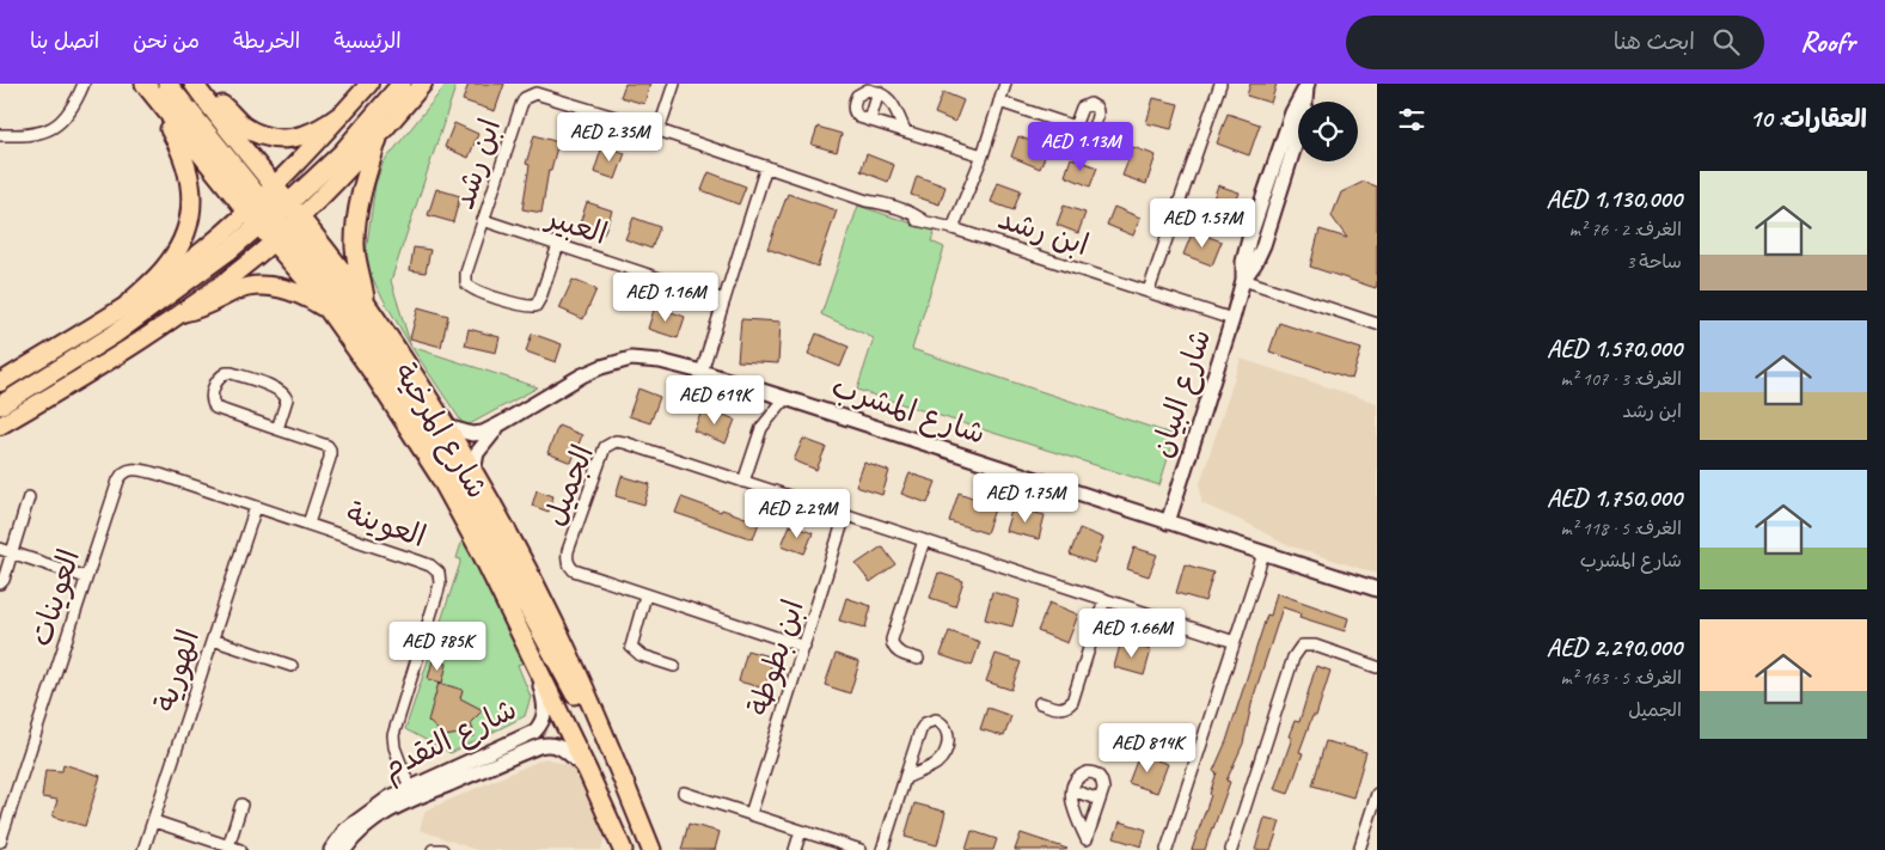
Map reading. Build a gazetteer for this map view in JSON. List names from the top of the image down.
{
  "streets": {
    "highway": ["شارع المرخية"],
    "street": [
      "ابن رشد",
      "العبير",
      "شارع البيان",
      "شارع المشرب",
      "الجميل",
      "العوينة",
      "العوينات",
      "ابن بطوطة",
      "الهورية",
      "شارع التقدم"
    ]
  },
  "crossings": [
    ["ابن رشد", "العبير"],
    ["ابن رشد", "شارع البيان"],
    ["شارع البيان", "شارع المشرب"],
    ["شارع المشرب", "شارع المرخية"],
    ["شارع المرخية", "شارع التقدم"],
    ["الجميل", "ابن بطوطة"],
    ["العوينة", "العوينات"],
    ["العوينة", "الهورية"],
    ["العوينة", "شارع التقدم"]
  ],
  "page": {
    "header": "Roofr",
    "search": "ابحث هنا",
    "nav": [
      "الرئيسية",
      "الخريطة",
      "من نحن",
      "اتصل بنا"
    ],
    "heading": "العقارات: 10",
    "price": [
      "AED 2.35M",
      "AED 1.13M",
      "AED 1.57M",
      "AED 1.16M",
      "AED 619K",
      "AED 1.75M",
      "AED 2.29M",
      "AED 1.66M",
      "AED 785K",
      "AED 814K"
    ],
    "list": [
      {
        "name": "AED 1,130,000",
        "note": "الغرف: 2 · 76 m² · ساحة 3"
      },
      {
        "name": "AED 1,570,000",
        "note": "الغرف: 3 · 107 m² · ابن رشد"
      },
      {
        "name": "AED 1,750,000",
        "note": "الغرف: 5 · 118 m² · شارع المشرب"
      },
      {
        "name": "AED 2,290,000",
        "note": "الغرف: 5 · 163 m² · الجميل"
      }
    ]
  }
}
